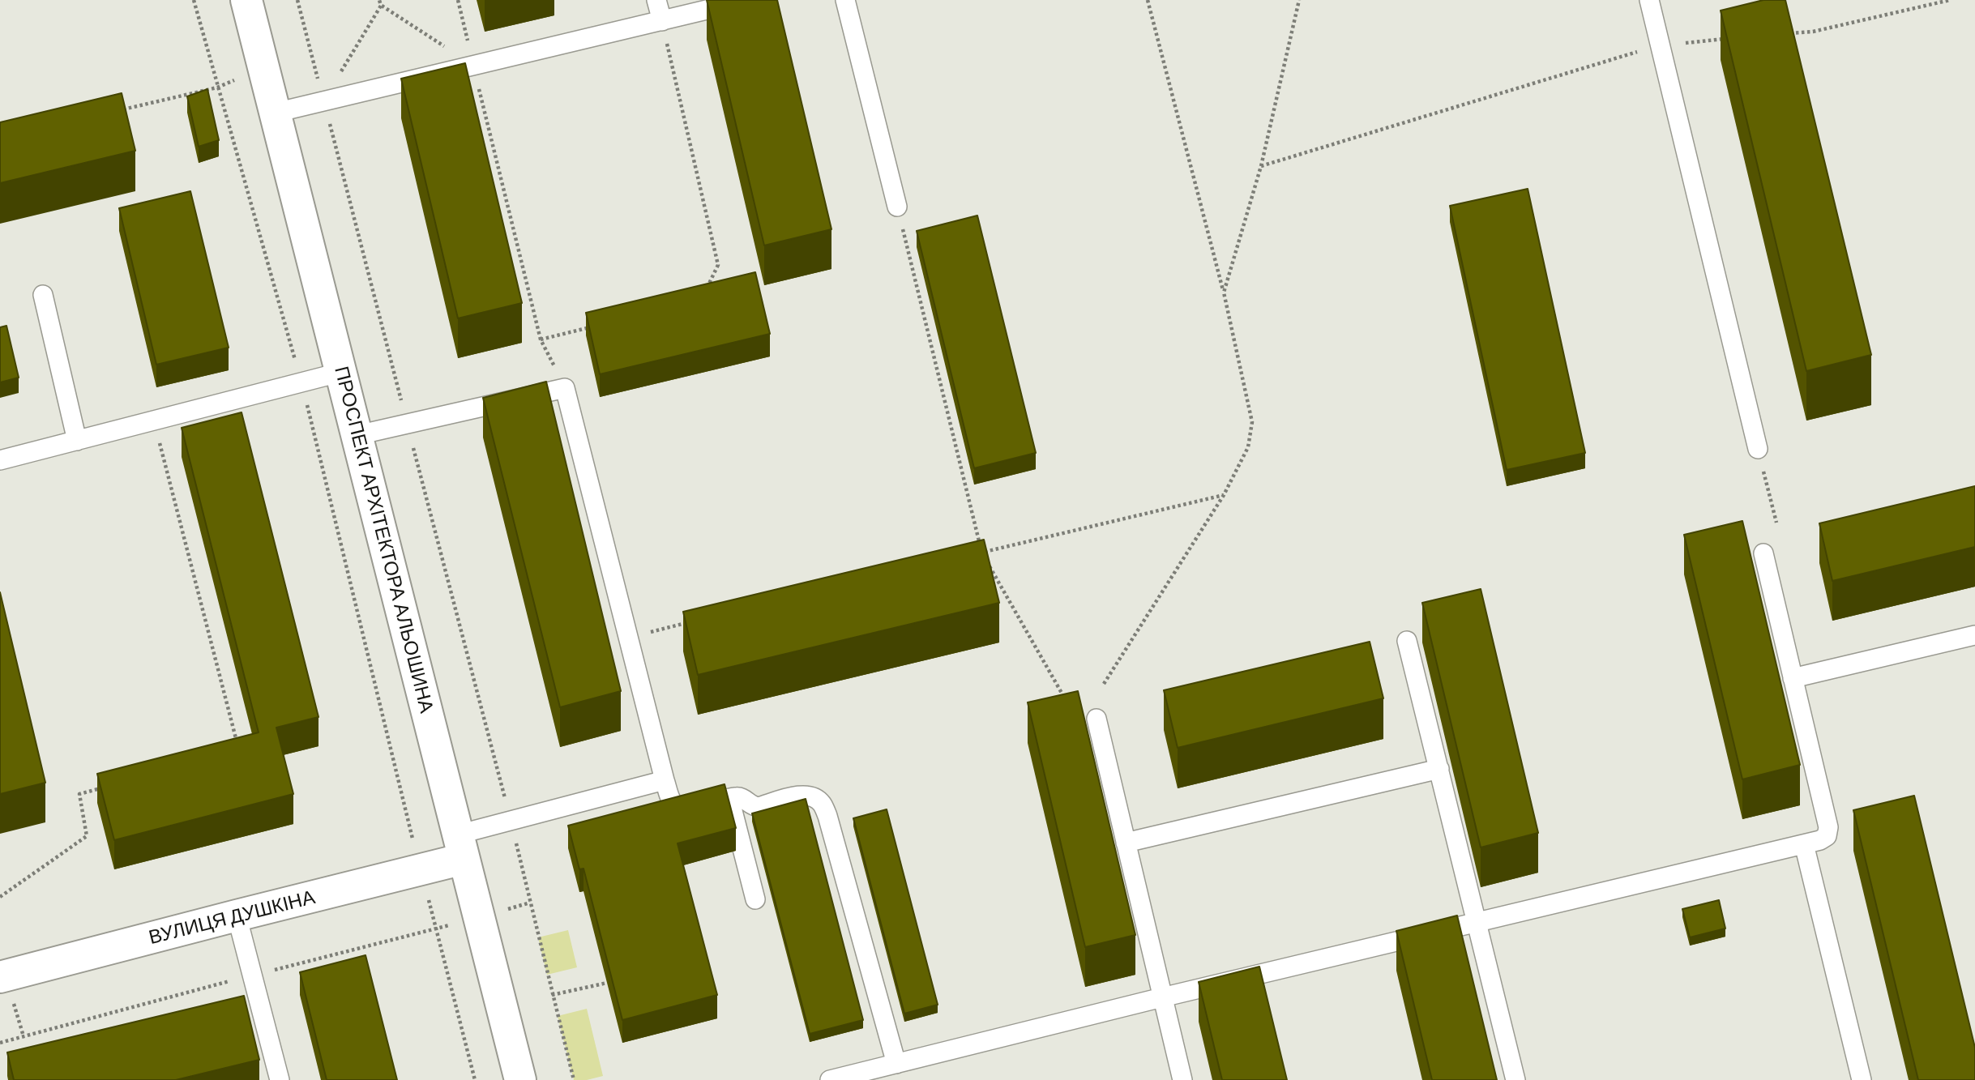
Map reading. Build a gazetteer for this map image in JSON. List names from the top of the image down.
{
  "streets": {
    "street": ["ПРОСПЕКТ АРХІТЕКТОРА АЛЬОШИНА", "ВУЛИЦЯ ДУШКІНА"]
  },
  "crossings": [
    ["ПРОСПЕКТ АРХІТЕКТОРА АЛЬОШИНА", "ВУЛИЦЯ ДУШКІНА"]
  ]
}
